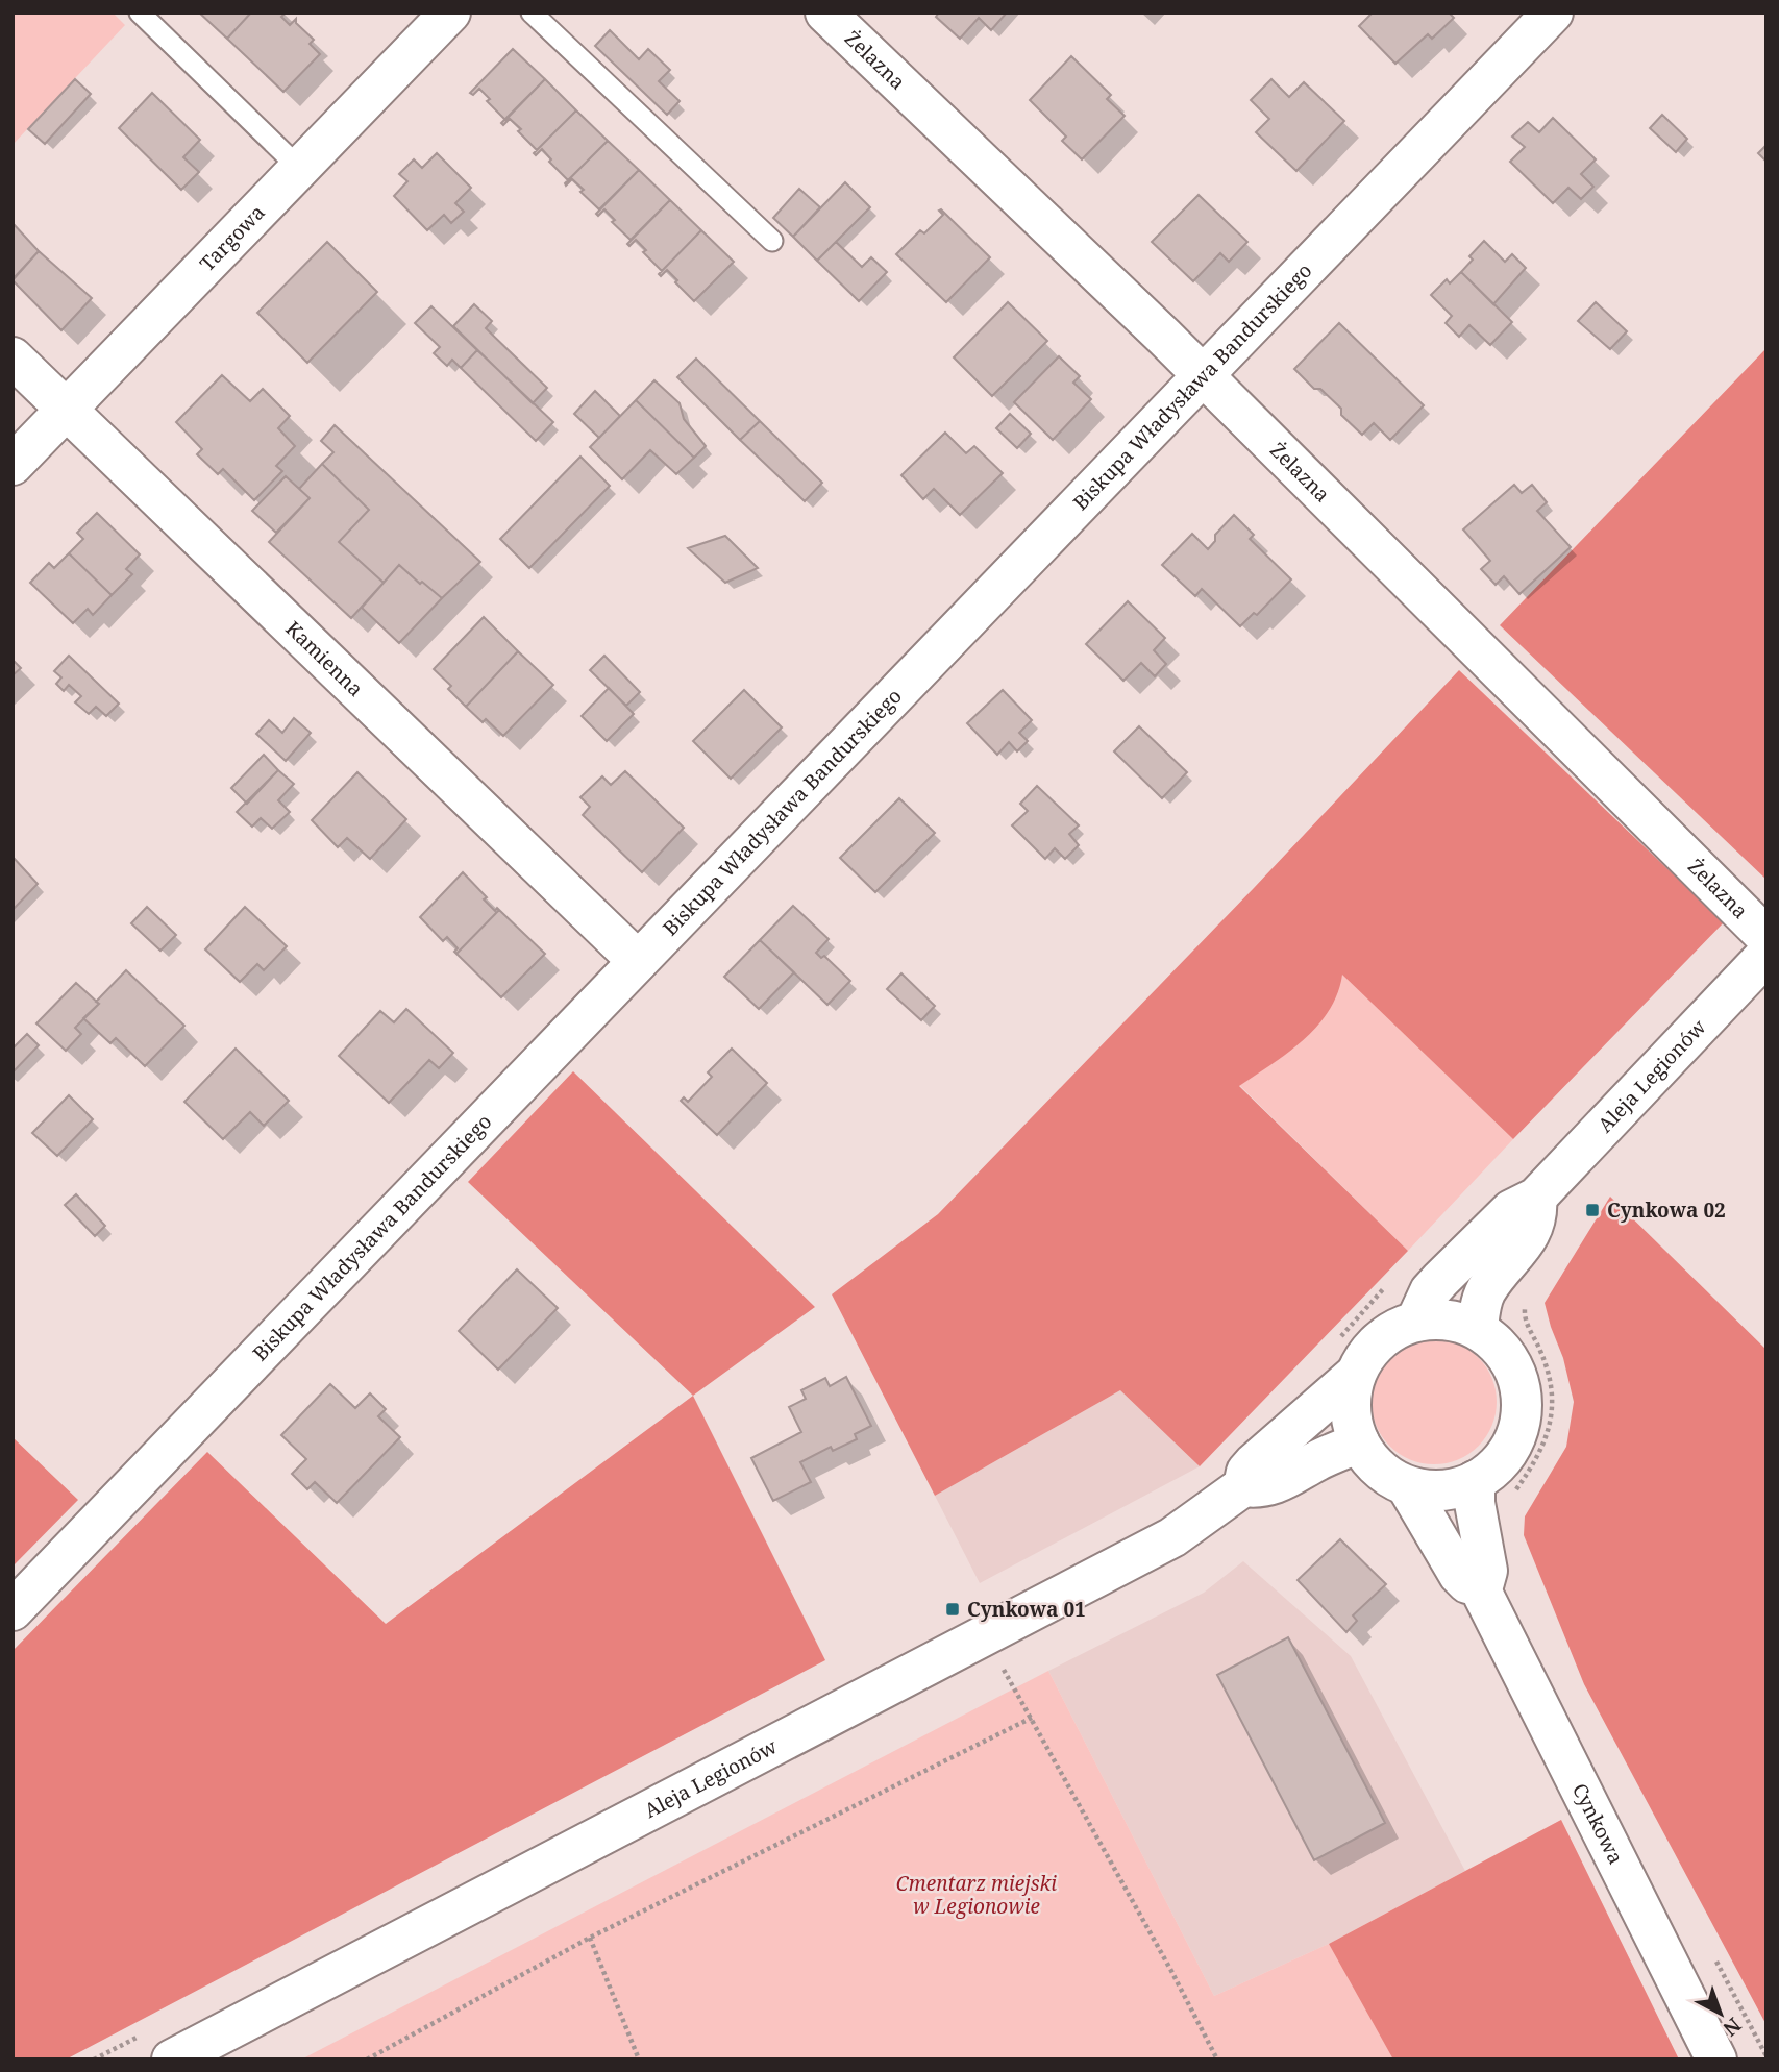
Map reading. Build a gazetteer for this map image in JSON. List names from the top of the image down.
{
  "streets": {
    "street": [
      "Żelazna",
      "Targowa",
      "Biskupa Władysława Bandurskiego",
      "Kamienna",
      "Aleja Legionów",
      "Cynkowa"
    ]
  },
  "crossings": [
    ["Żelazna", "Biskupa Władysława Bandurskiego"],
    ["Targowa", "Kamienna"],
    ["Biskupa Władysława Bandurskiego", "Kamienna"],
    ["Aleja Legionów", "Cynkowa"]
  ],
  "parks": ["Cmentarz miejski w Legionowie"],
  "places": {
    "transit": ["Cynkowa 02", "Cynkowa 01"]
  },
  "north": "bottom right"
}
